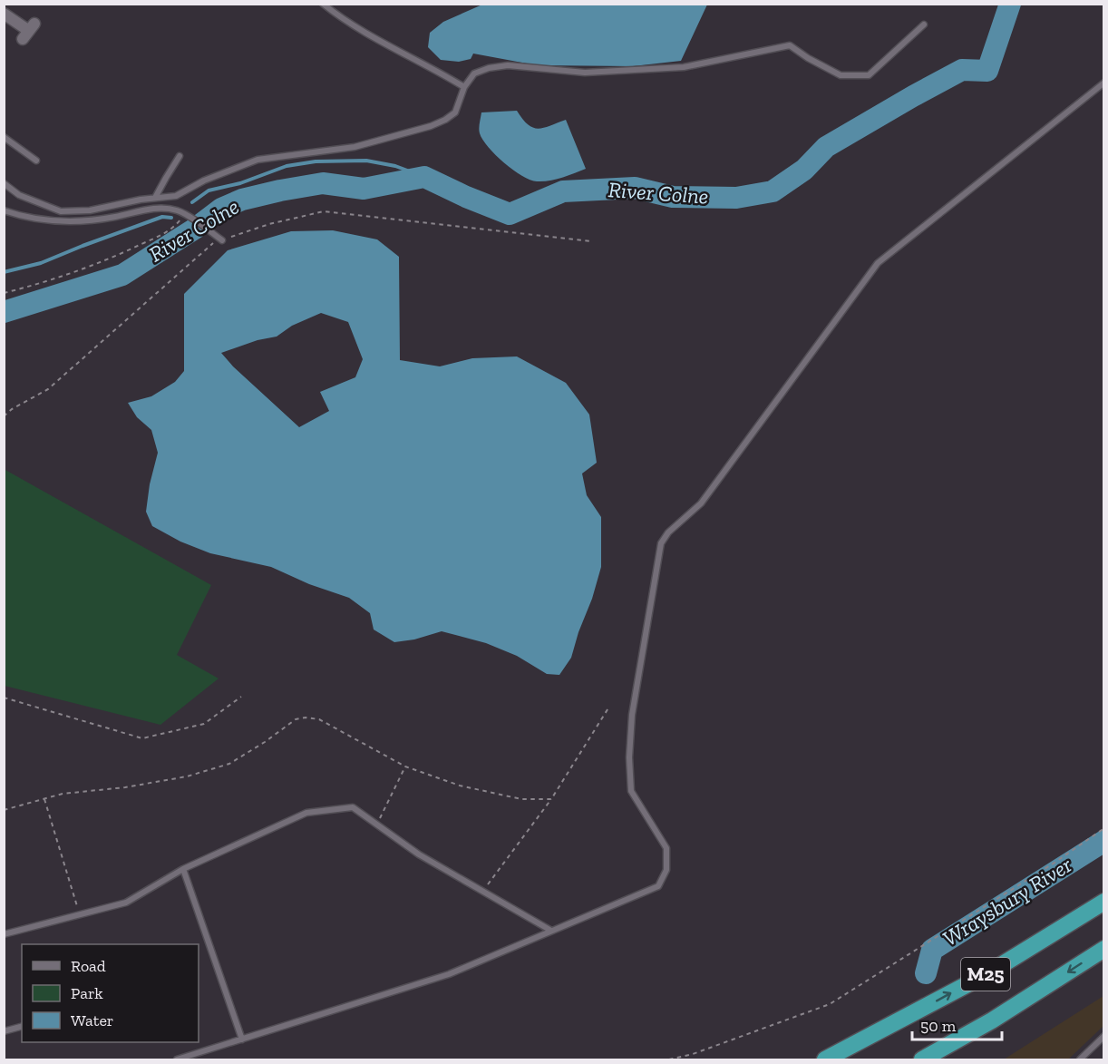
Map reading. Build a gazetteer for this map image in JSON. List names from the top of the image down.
{
  "streets": {
    "highway": ["M25"]
  },
  "water": ["River Colne", "Wraysbury River"],
  "legend": ["Road", "Park", "Water"],
  "scale_bar": "50 m"
}
